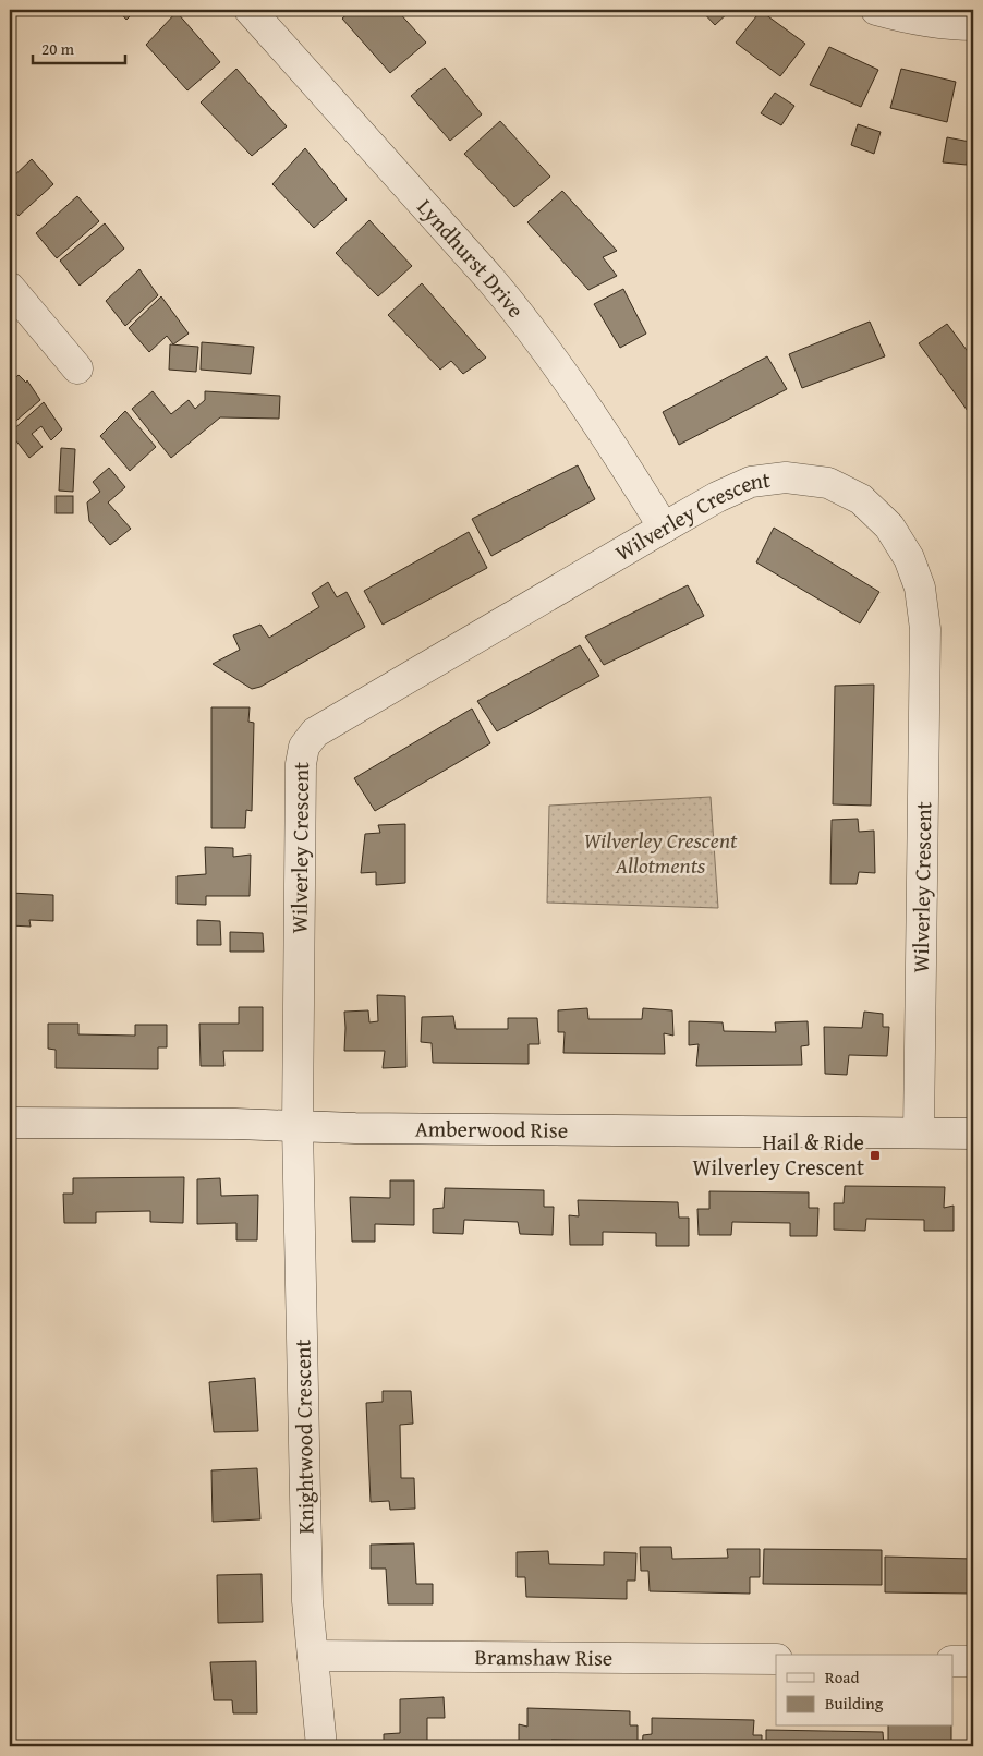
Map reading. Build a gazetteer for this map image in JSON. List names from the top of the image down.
{
  "streets": {
    "street": [
      "Lyndhurst Drive",
      "Wilverley Crescent",
      "Amberwood Rise",
      "Knightwood Crescent",
      "Bramshaw Rise"
    ]
  },
  "crossings": [
    ["Lyndhurst Drive", "Wilverley Crescent"],
    ["Wilverley Crescent", "Amberwood Rise"],
    ["Wilverley Crescent", "Knightwood Crescent"],
    ["Amberwood Rise", "Knightwood Crescent"],
    ["Knightwood Crescent", "Bramshaw Rise"]
  ],
  "parks": ["Wilverley Crescent Allotments"],
  "places": {
    "transit": ["Hail & Ride Wilverley Crescent"]
  },
  "legend": ["Road", "Building"],
  "scale_bar": "20 m"
}
